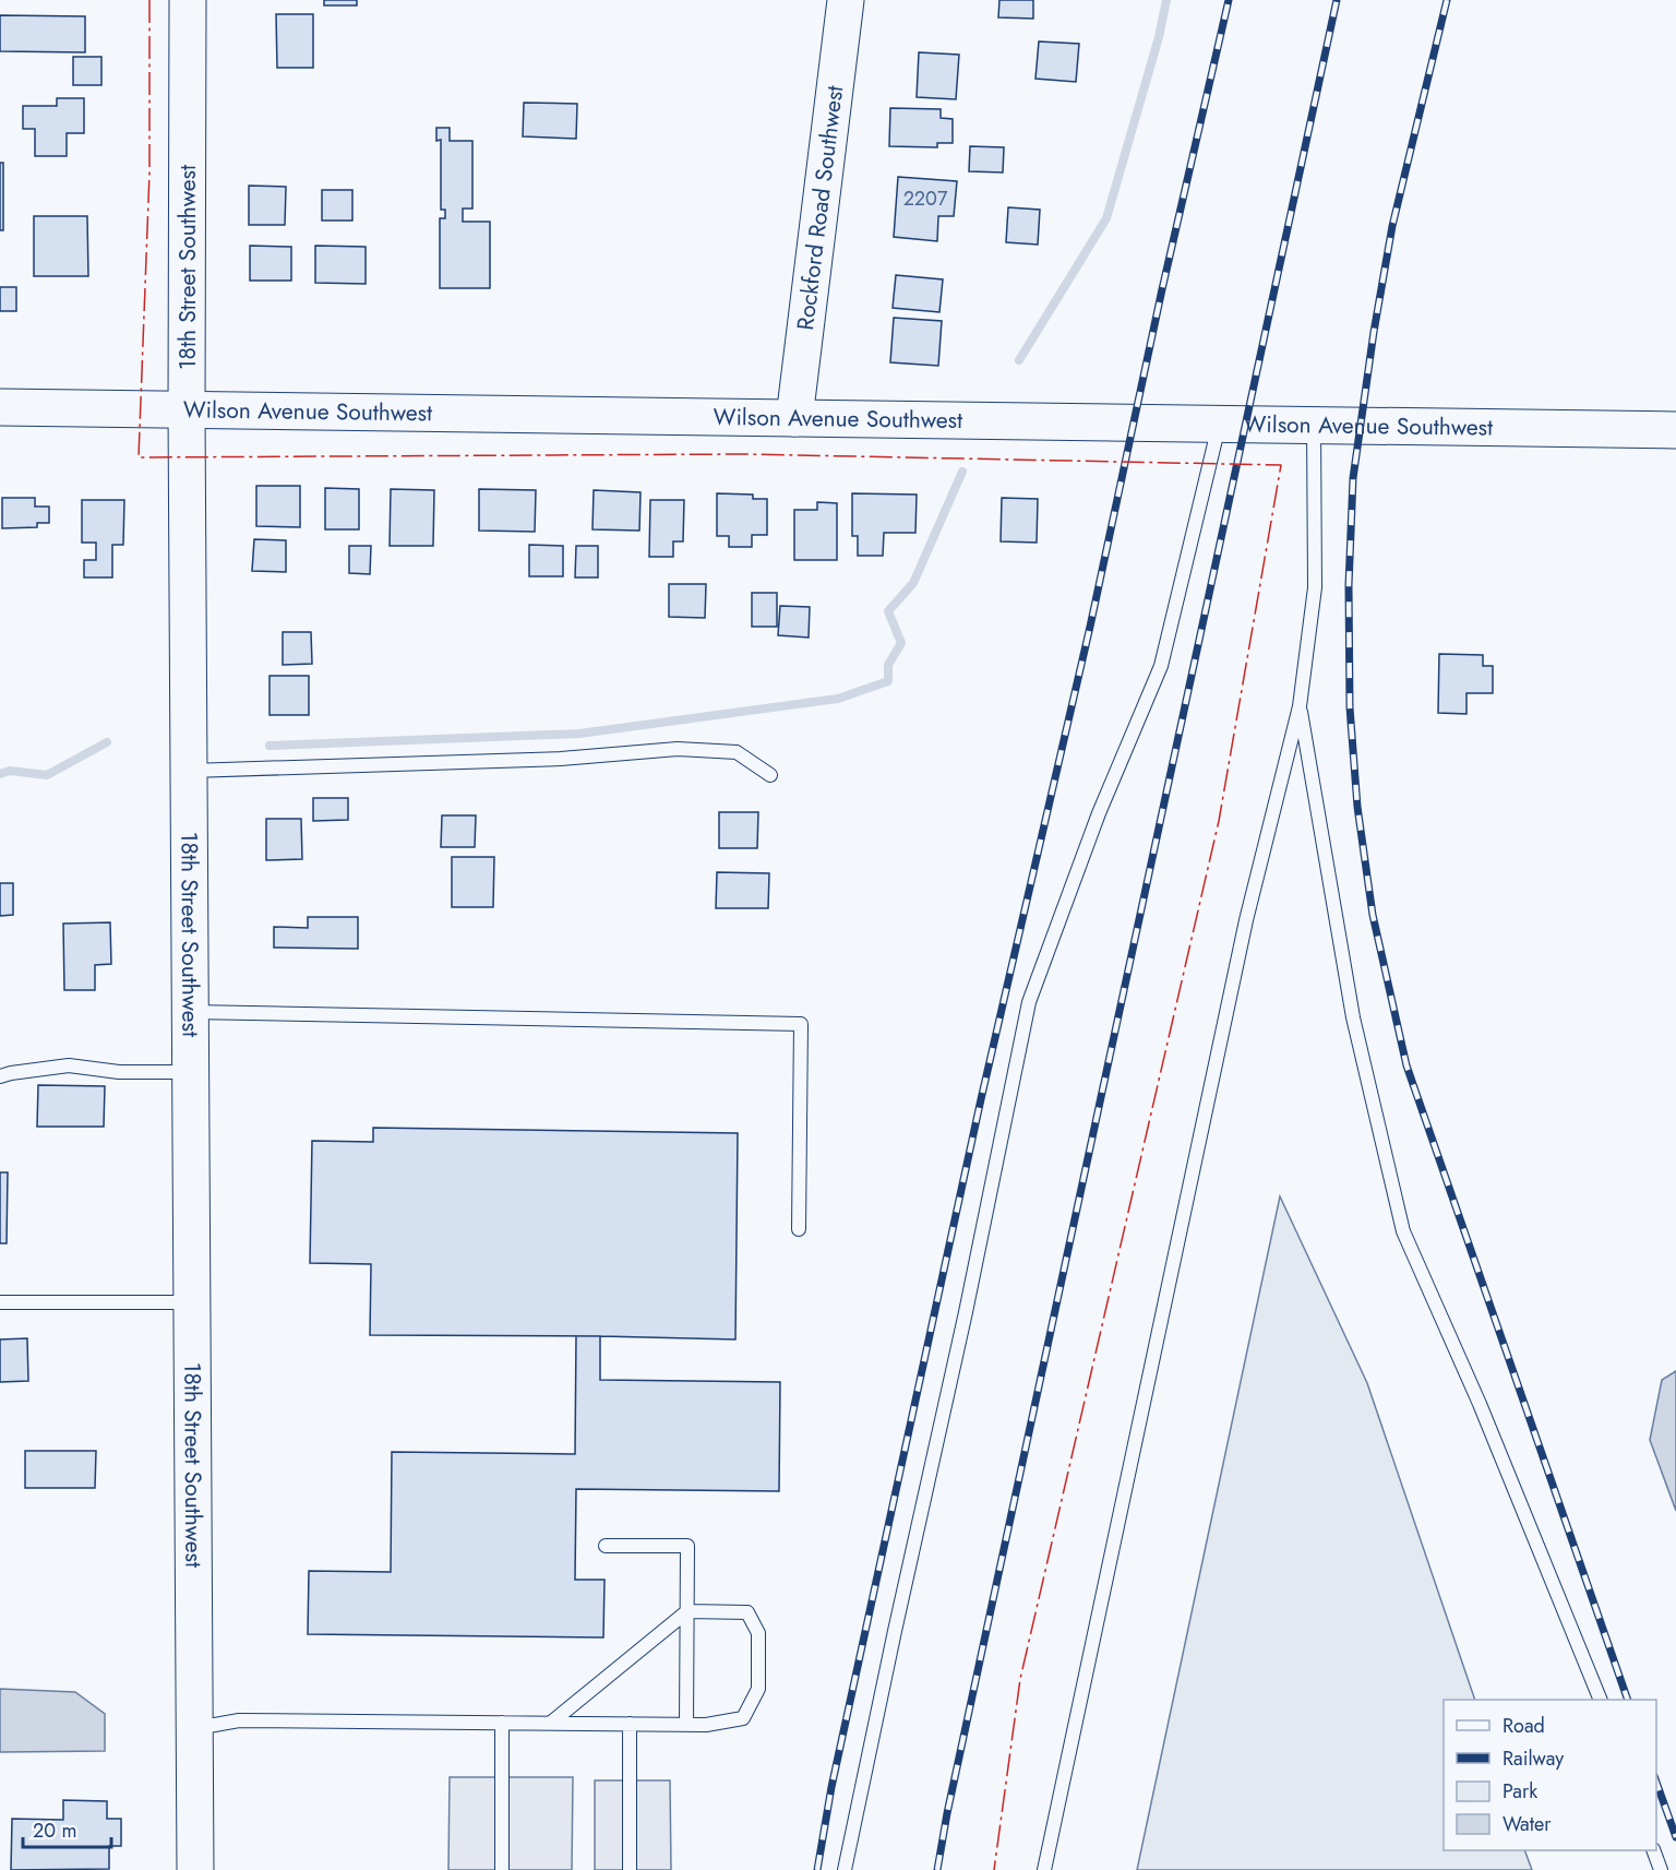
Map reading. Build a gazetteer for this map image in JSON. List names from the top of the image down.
{
  "streets": {
    "street": ["Rockford Road Southwest", "18th Street Southwest", "Wilson Avenue Southwest"]
  },
  "crossings": [
    ["Rockford Road Southwest", "Wilson Avenue Southwest"],
    ["18th Street Southwest", "Wilson Avenue Southwest"]
  ],
  "house_numbers": ["2207"],
  "legend": [
    "Road",
    "Railway",
    "Park",
    "Water"
  ],
  "scale_bar": "20 m"
}
